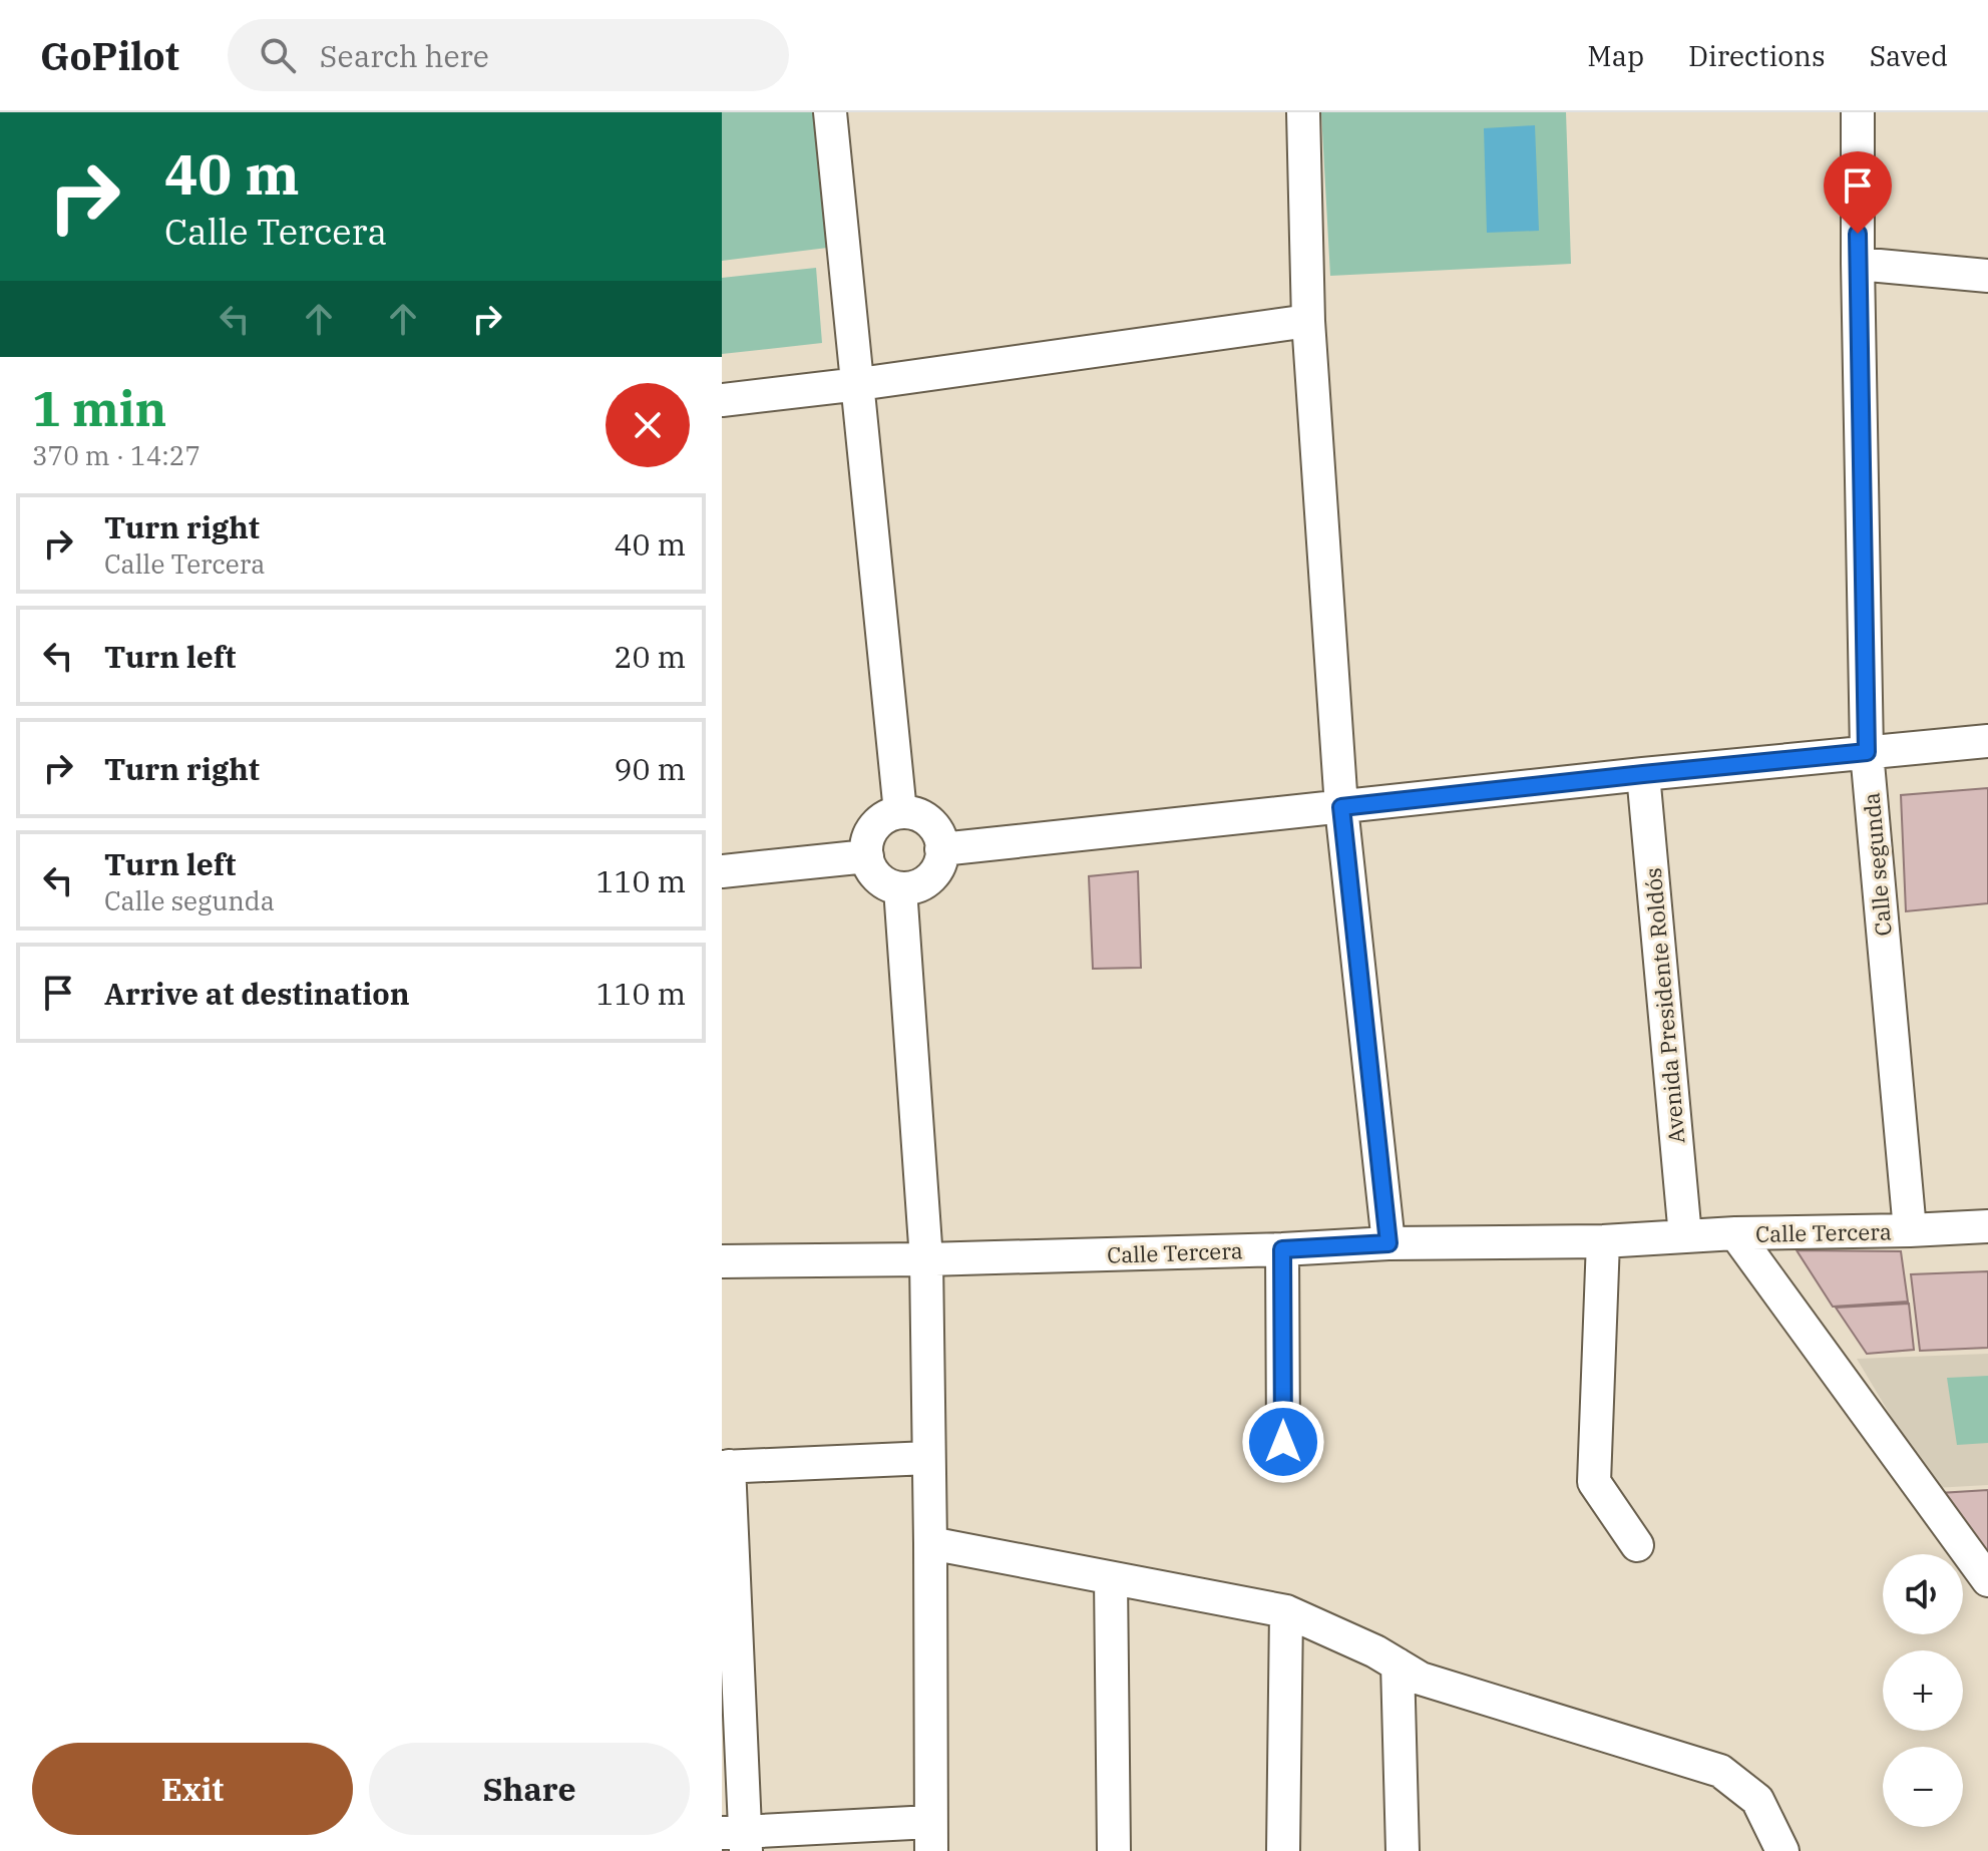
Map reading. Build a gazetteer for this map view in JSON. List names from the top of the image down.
{
  "streets": {
    "street": ["Calle segunda", "Avenida Presidente Roldós", "Calle Tercera"]
  },
  "crossings": [
    ["Calle segunda", "Calle Tercera"],
    ["Avenida Presidente Roldós", "Calle Tercera"]
  ],
  "page": {
    "header": "GoPilot",
    "search": "Search here",
    "nav": ["Map", "Directions", "Saved"],
    "turn": ["40 m", "Calle Tercera"],
    "heading": ["1 min", "370 m · 14:27"],
    "list": [
      {
        "name": "Turn right",
        "note": "Calle Tercera",
        "value": "40 m"
      },
      {
        "name": "Turn left",
        "value": "20 m"
      },
      {
        "name": "Turn right",
        "value": "90 m"
      },
      {
        "name": "Turn left",
        "note": "Calle segunda",
        "value": "110 m"
      },
      {
        "name": "Arrive at destination",
        "value": "110 m"
      }
    ],
    "map_buttons": ["+", "−"],
    "buttons": ["Exit", "Share"]
  }
}
